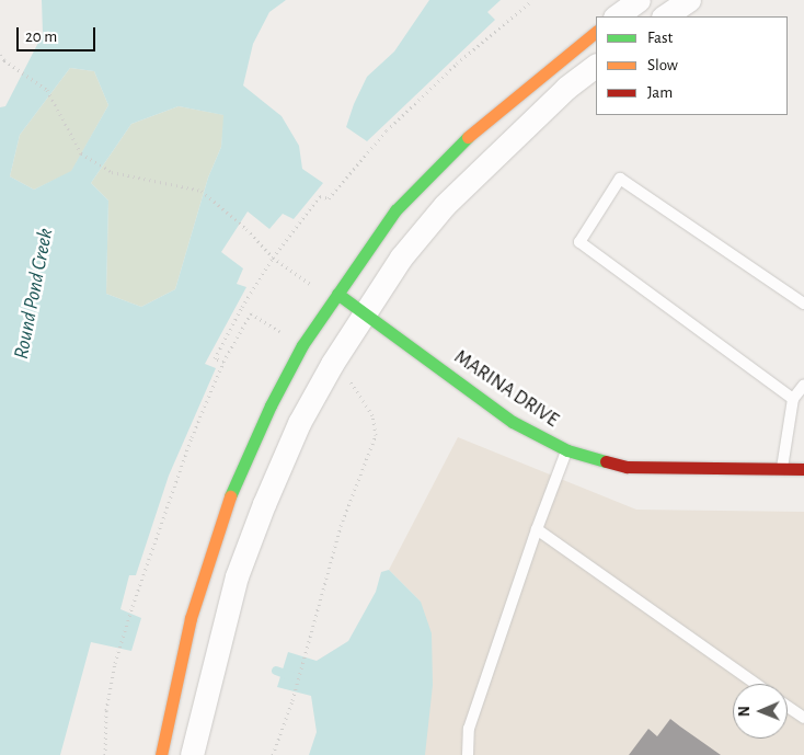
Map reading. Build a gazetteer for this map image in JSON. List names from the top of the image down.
{
  "streets": {
    "street": ["MARINA DRIVE"]
  },
  "water": ["Round Pond Creek"],
  "legend": ["Fast", "Slow", "Jam"],
  "scale_bar": "20 m",
  "north": "left"
}
